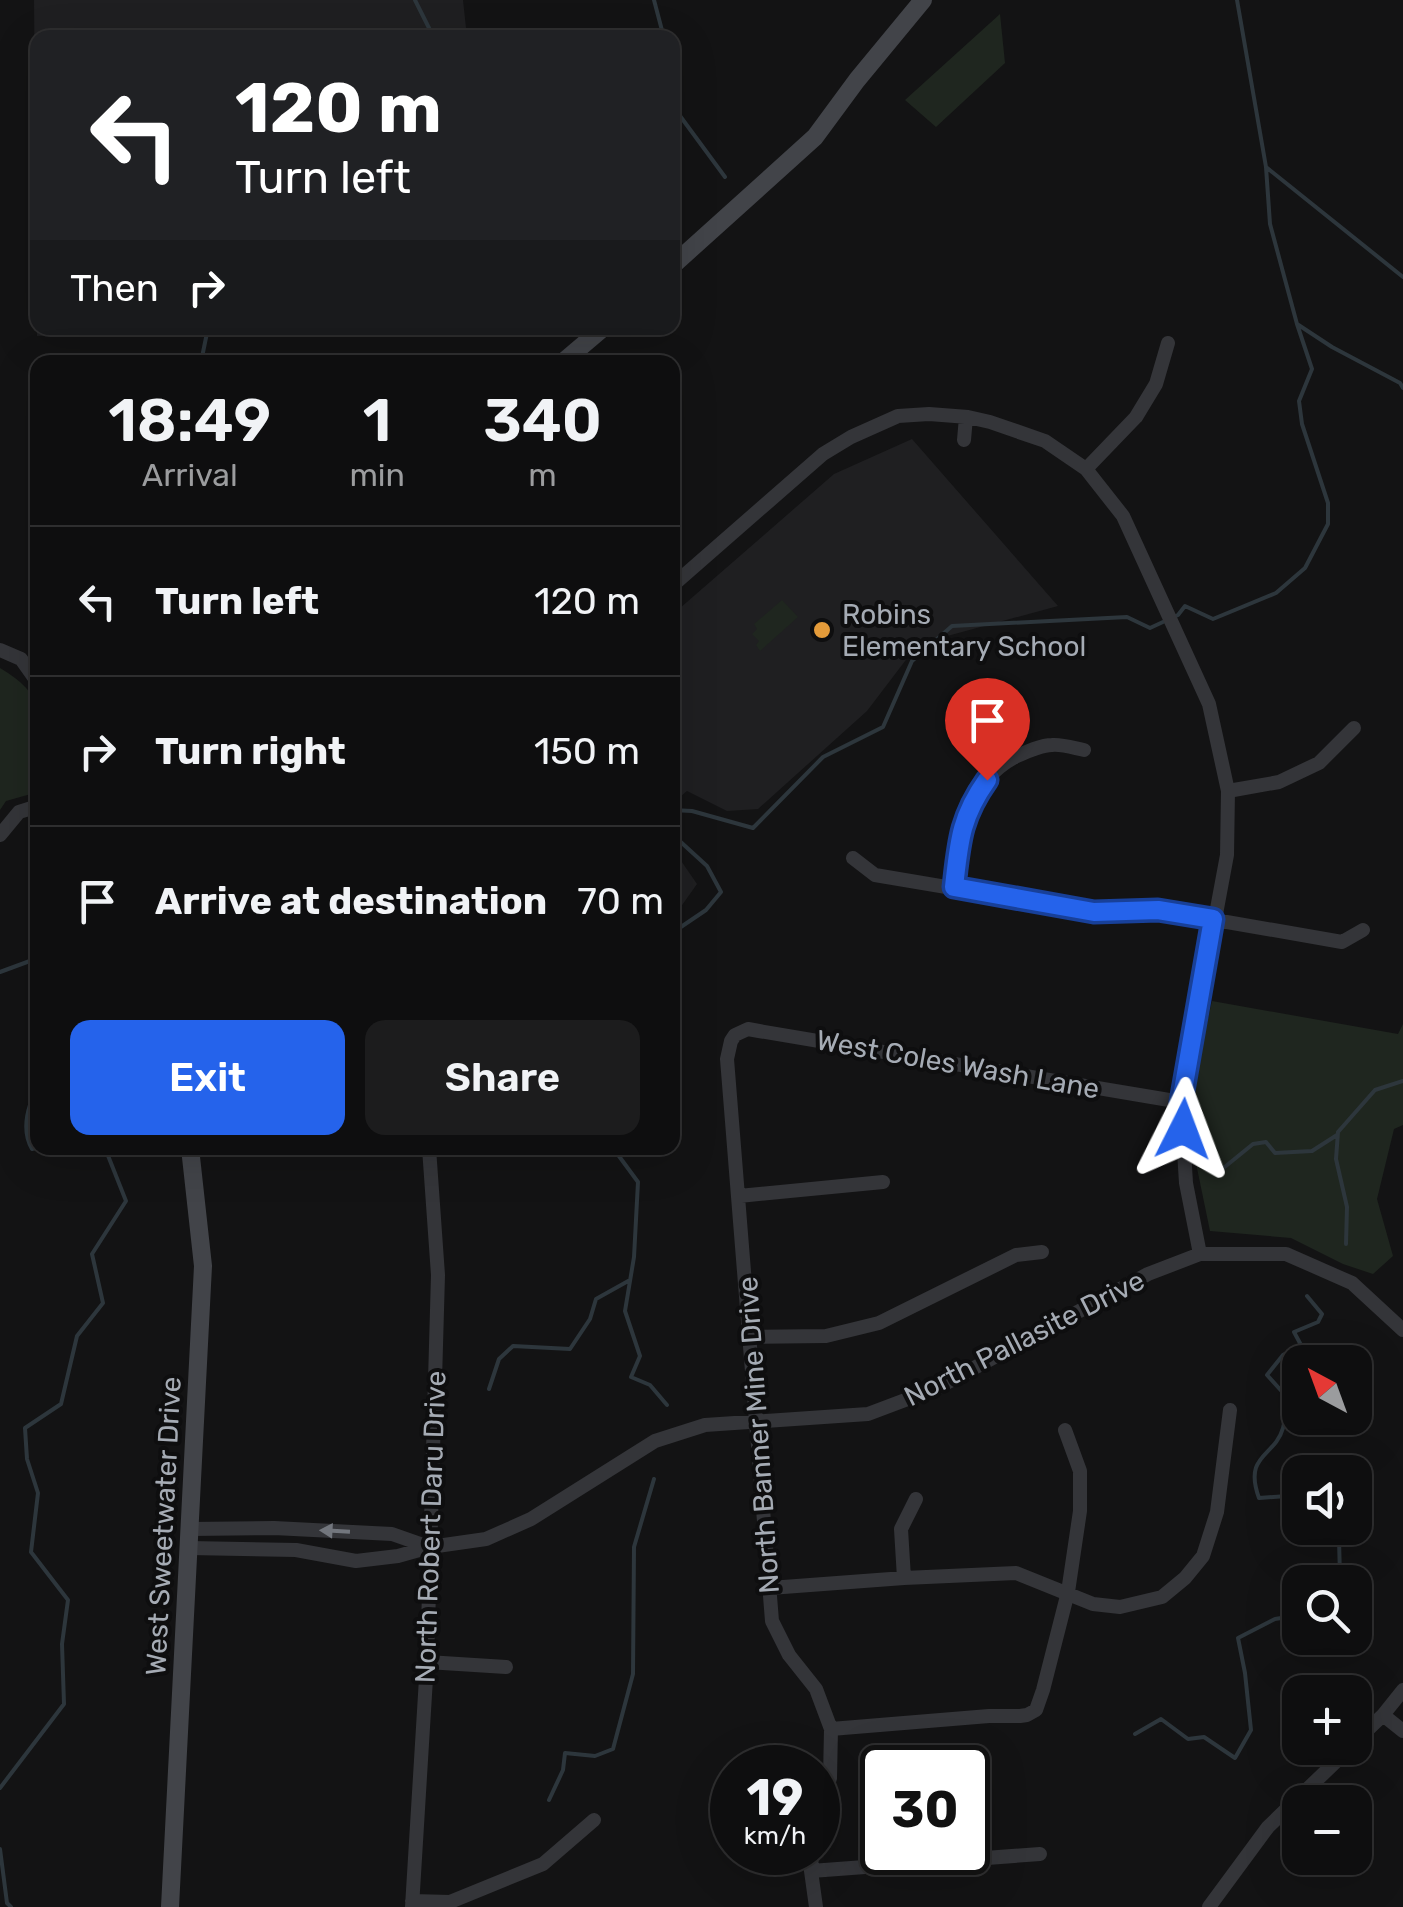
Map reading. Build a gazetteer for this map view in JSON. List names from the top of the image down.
{
  "streets": {
    "street": [
      "West Coles Wash Lane",
      "North Pallasite Drive",
      "North Banner Mine Drive",
      "West Sweetwater Drive",
      "North Robert Daru Drive"
    ]
  },
  "crossings": [
    ["West Coles Wash Lane", "North Banner Mine Drive"],
    ["North Pallasite Drive", "North Banner Mine Drive"],
    ["North Pallasite Drive", "West Sweetwater Drive"],
    ["North Pallasite Drive", "North Robert Daru Drive"]
  ],
  "places": ["Robins Elementary School"],
  "north": "top left",
  "page": {
    "turn": ["120 m", "Turn left"],
    "then": "Then",
    "eta": [
      "18:49",
      "Arrival",
      "1",
      "min",
      "340",
      "m"
    ],
    "list": [
      {
        "name": "Turn left",
        "value": "120 m"
      },
      {
        "name": "Turn right",
        "value": "150 m"
      },
      {
        "name": "Arrive at destination",
        "value": "70 m"
      }
    ],
    "buttons": ["Exit", "Share"],
    "map_buttons": ["+", "−"],
    "speed": "19 km/h",
    "limit": "30"
  }
}
